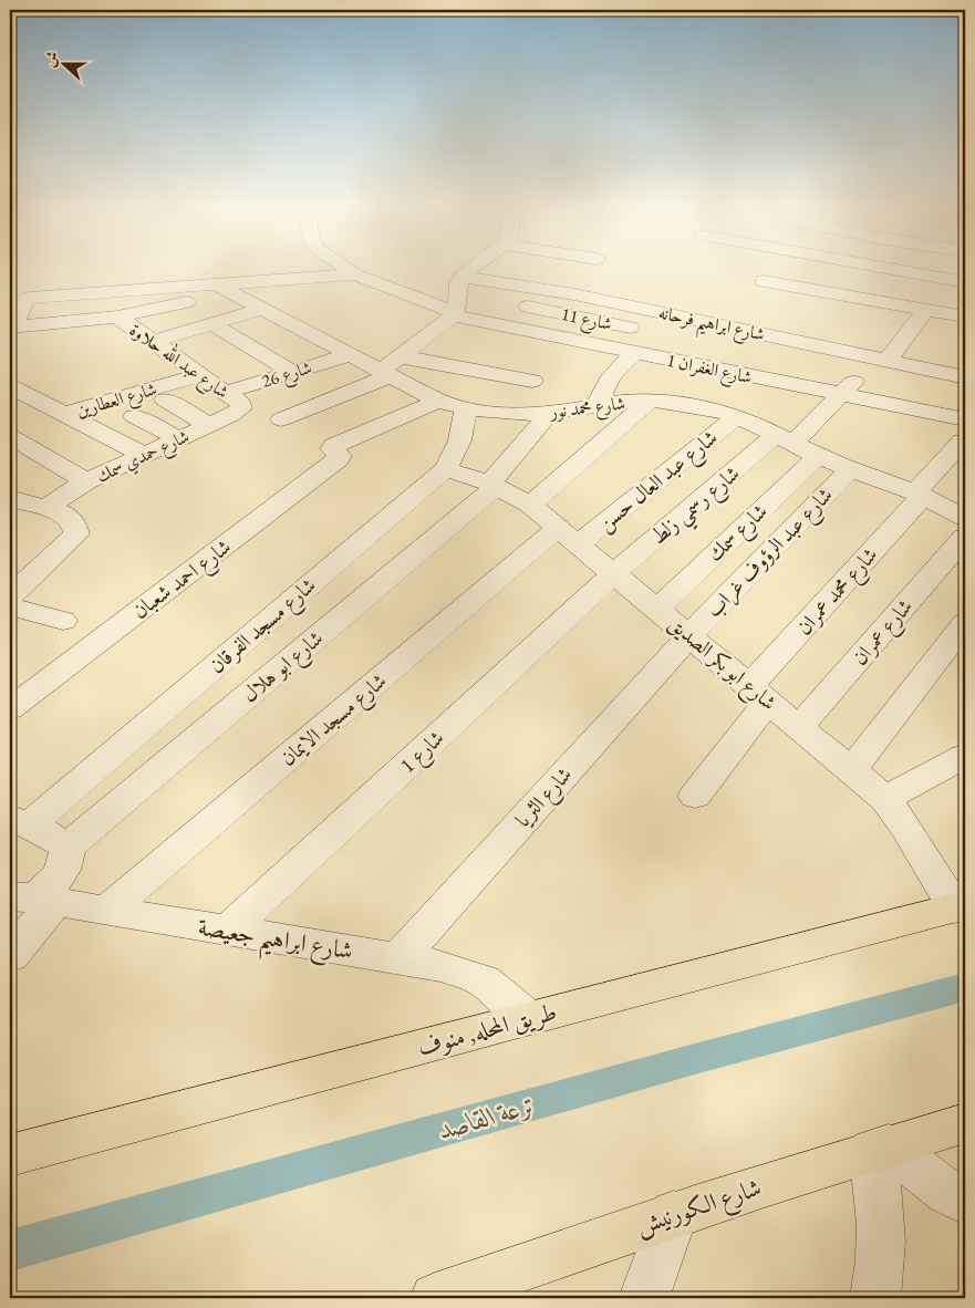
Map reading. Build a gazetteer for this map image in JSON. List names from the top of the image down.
{
  "streets": {
    "main road": ["طريق المحله, منوف", "شارع الكورنيش"],
    "street": [
      "شارع 11",
      "شارع ابراهيم فرحانه",
      "شارع عبد الله حلاوة",
      "شارع الغفران 1",
      "شارع 26",
      "شارع العطارين",
      "شارع محمد نور",
      "شارع حمدي سمك",
      "شارع عبد العال حسن",
      "شارع رسمي زلط",
      "شارع سمك",
      "شارع عبد الرؤوف غراب",
      "شارع احمد شعبان",
      "شارع محمد عمران",
      "شارع مسجد الفرقان",
      "شارع عمران",
      "شارع ابو بكر الصديق",
      "شارع ابو هلال",
      "شارع مسجد الايمان",
      "شارع 1",
      "شارع الثريا",
      "شارع ابراهيم جعيصة"
    ]
  },
  "crossings": [
    ["شارع 11", "شارع ابراهيم فرحانه"],
    ["شارع 11", "شارع الغفران 1"],
    ["شارع ابراهيم فرحانه", "شارع الغفران 1"],
    ["شارع ابراهيم فرحانه", "شارع رسمي زلط"],
    ["شارع عبد الله حلاوة", "شارع 26"],
    ["شارع عبد الله حلاوة", "شارع العطارين"],
    ["شارع عبد الله حلاوة", "شارع حمدي سمك"],
    ["شارع الغفران 1", "شارع رسمي زلط"],
    ["شارع الغفران 1", "شارع محمد عمران"],
    ["شارع 26", "شارع محمد نور"],
    ["شارع 26", "شارع حمدي سمك"],
    ["شارع محمد نور", "شارع عبد العال حسن"],
    ["شارع محمد نور", "شارع رسمي زلط"],
    ["شارع محمد نور", "شارع سمك"],
    ["شارع محمد نور", "شارع عبد الرؤوف غراب"],
    ["شارع محمد نور", "شارع احمد شعبان"],
    ["شارع محمد نور", "شارع محمد عمران"],
    ["شارع محمد نور", "شارع مسجد الفرقان"],
    ["شارع محمد نور", "شارع ابو هلال"],
    ["شارع عبد العال حسن", "شارع ابو بكر الصديق"],
    ["شارع عبد العال حسن", "شارع مسجد الايمان"],
    ["شارع رسمي زلط", "شارع ابو بكر الصديق"],
    ["شارع رسمي زلط", "شارع 1"],
    ["شارع سمك", "شارع ابو بكر الصديق"],
    ["شارع عبد الرؤوف غراب", "شارع ابو بكر الصديق"],
    ["شارع عبد الرؤوف غراب", "شارع الثريا"],
    ["شارع احمد شعبان", "شارع مسجد الفرقان"],
    ["شارع محمد عمران", "شارع ابو بكر الصديق"],
    ["شارع مسجد الفرقان", "شارع ابو بكر الصديق"],
    ["شارع عمران", "شارع ابو بكر الصديق"],
    ["شارع ابو بكر الصديق", "شارع ابو هلال"],
    ["شارع ابو بكر الصديق", "شارع مسجد الايمان"],
    ["شارع ابو بكر الصديق", "شارع 1"],
    ["شارع ابو بكر الصديق", "شارع الثريا"],
    ["شارع ابو بكر الصديق", "طريق المحله, منوف"],
    ["شارع مسجد الايمان", "شارع ابراهيم جعيصة"],
    ["شارع 1", "شارع ابراهيم جعيصة"],
    ["شارع الثريا", "شارع ابراهيم جعيصة"],
    ["شارع ابراهيم جعيصة", "طريق المحله, منوف"]
  ],
  "water": ["ترعة القاصد"],
  "north": "left"
}
